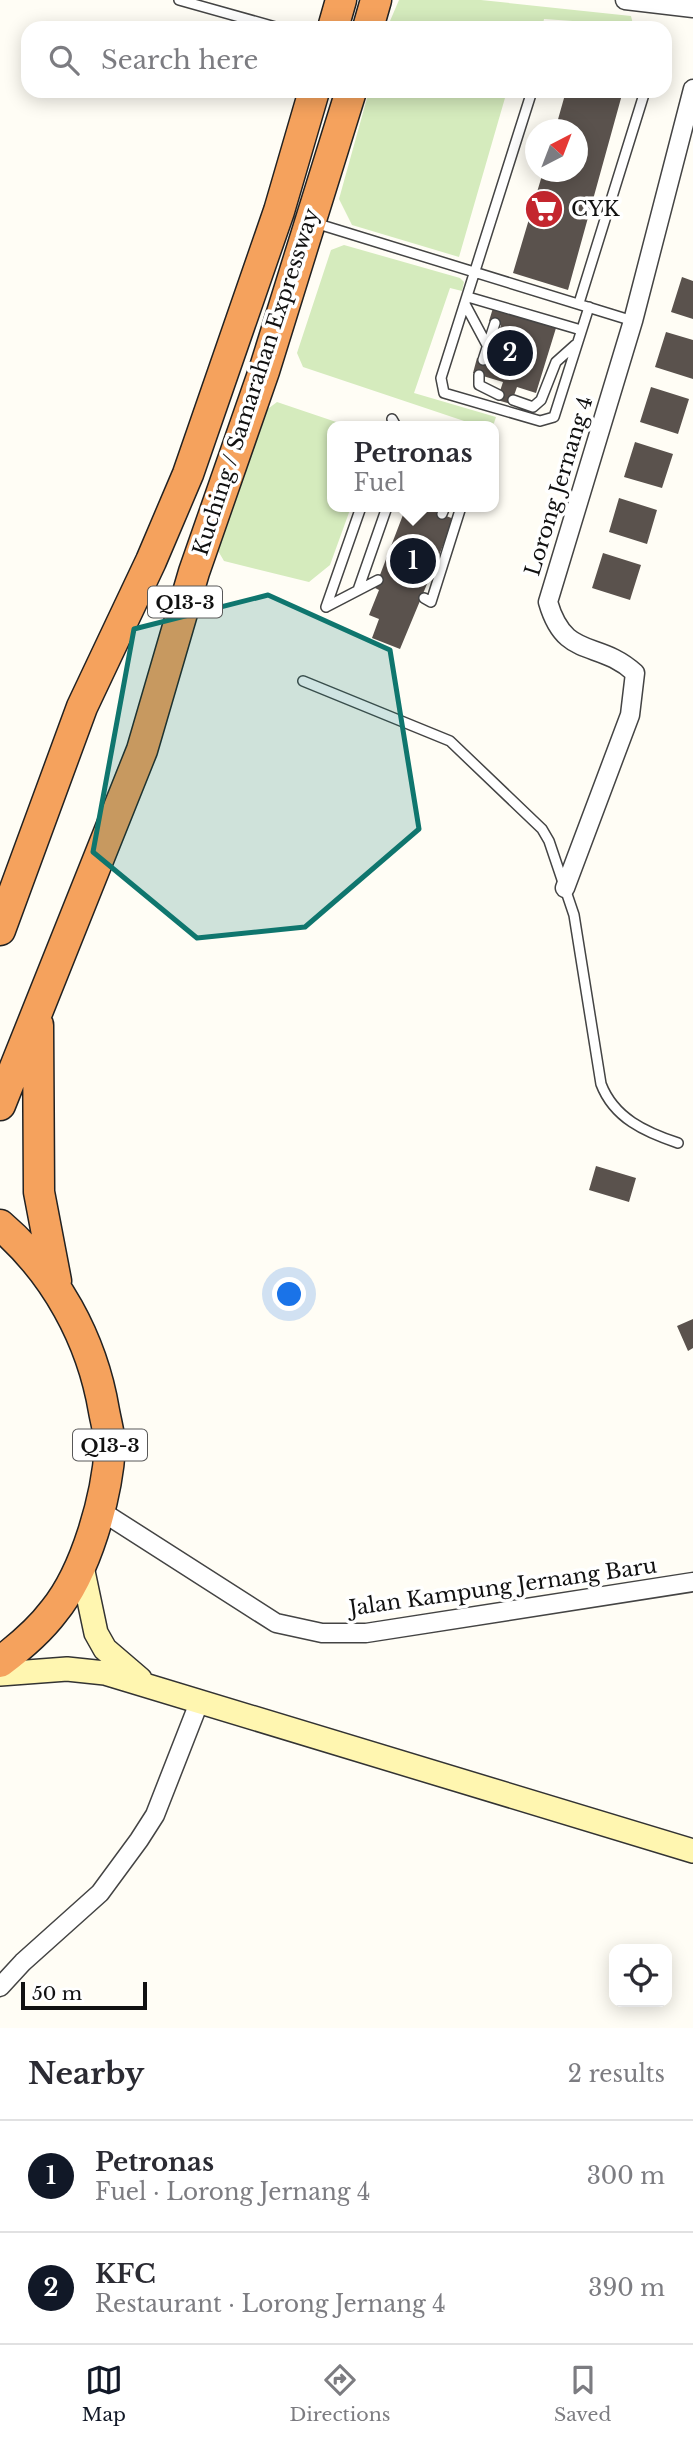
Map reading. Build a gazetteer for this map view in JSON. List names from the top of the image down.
{
  "streets": {
    "highway": ["Kuching / Samarahan Expressway", "Q13-3"],
    "street": ["Lorong Jernang 4", "Jalan Kampung Jernang Baru"]
  },
  "crossings": [
    ["Q13-3", "Jalan Kampung Jernang Baru"]
  ],
  "places": {
    "supermarket": ["CYK"]
  },
  "scale_bar": "50 m",
  "north": "top right",
  "page": {
    "search": "Search here",
    "pins": ["2", "1"],
    "popup": ["Petronas", "Fuel"],
    "scale": "50 m",
    "heading": ["Nearby", "2 results"],
    "list": [
      {
        "mark": "1",
        "name": "Petronas",
        "note": "Fuel · Lorong Jernang 4",
        "value": "300 m"
      },
      {
        "mark": "2",
        "name": "KFC",
        "note": "Restaurant · Lorong Jernang 4",
        "value": "390 m"
      }
    ],
    "nav": ["Map", "Directions", "Saved"]
  }
}
